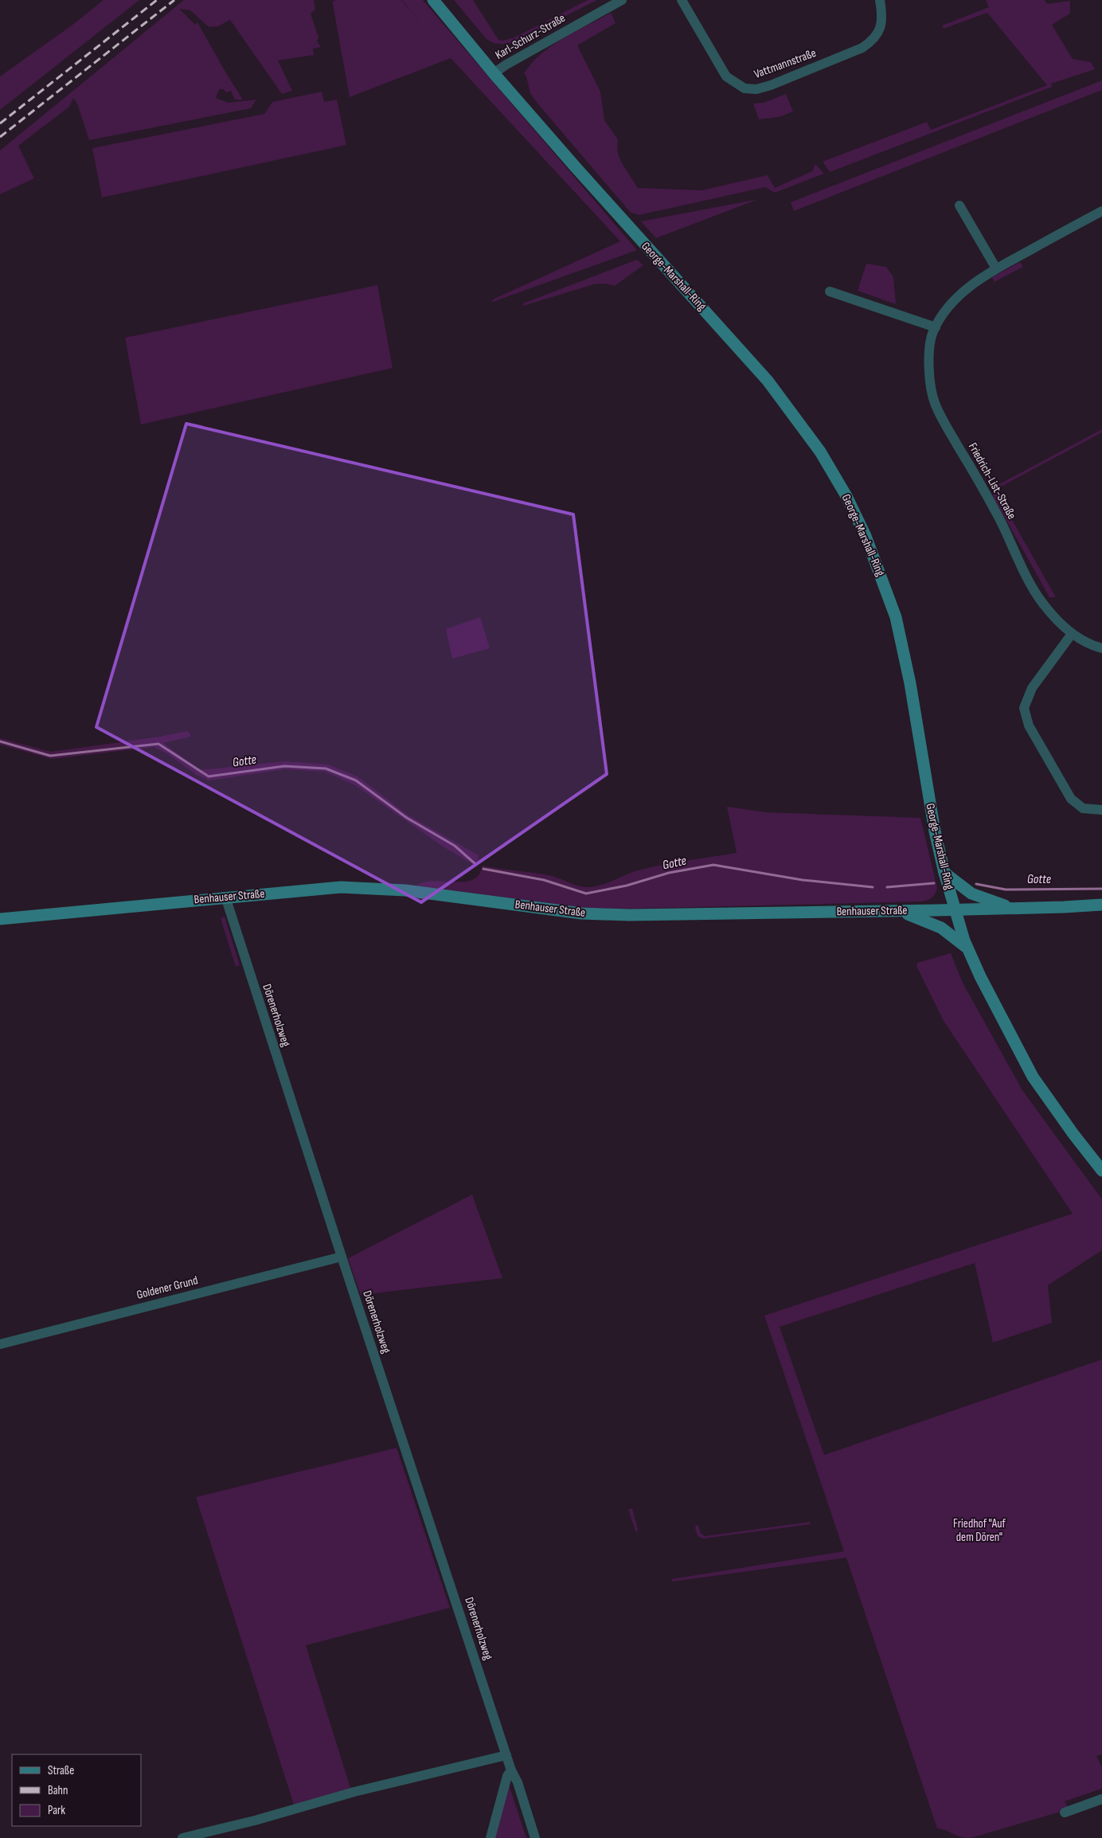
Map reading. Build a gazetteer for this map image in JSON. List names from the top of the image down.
{
  "streets": {
    "main road": ["George-Marshall-Ring", "Benhauser Straße"],
    "street": [
      "Karl-Schurz-Straße",
      "Vattmannstraße",
      "Friedrich-List-Straße",
      "Dörenerholzweg",
      "Goldener Grund"
    ]
  },
  "crossings": [
    ["Karl-Schurz-Straße", "George-Marshall-Ring"],
    ["George-Marshall-Ring", "Benhauser Straße"],
    ["Benhauser Straße", "Dörenerholzweg"],
    ["Dörenerholzweg", "Goldener Grund"]
  ],
  "water": ["Gotte"],
  "parks": ["Friedhof \"Auf dem Dören\""],
  "legend": ["Straße", "Bahn", "Park"]
}
